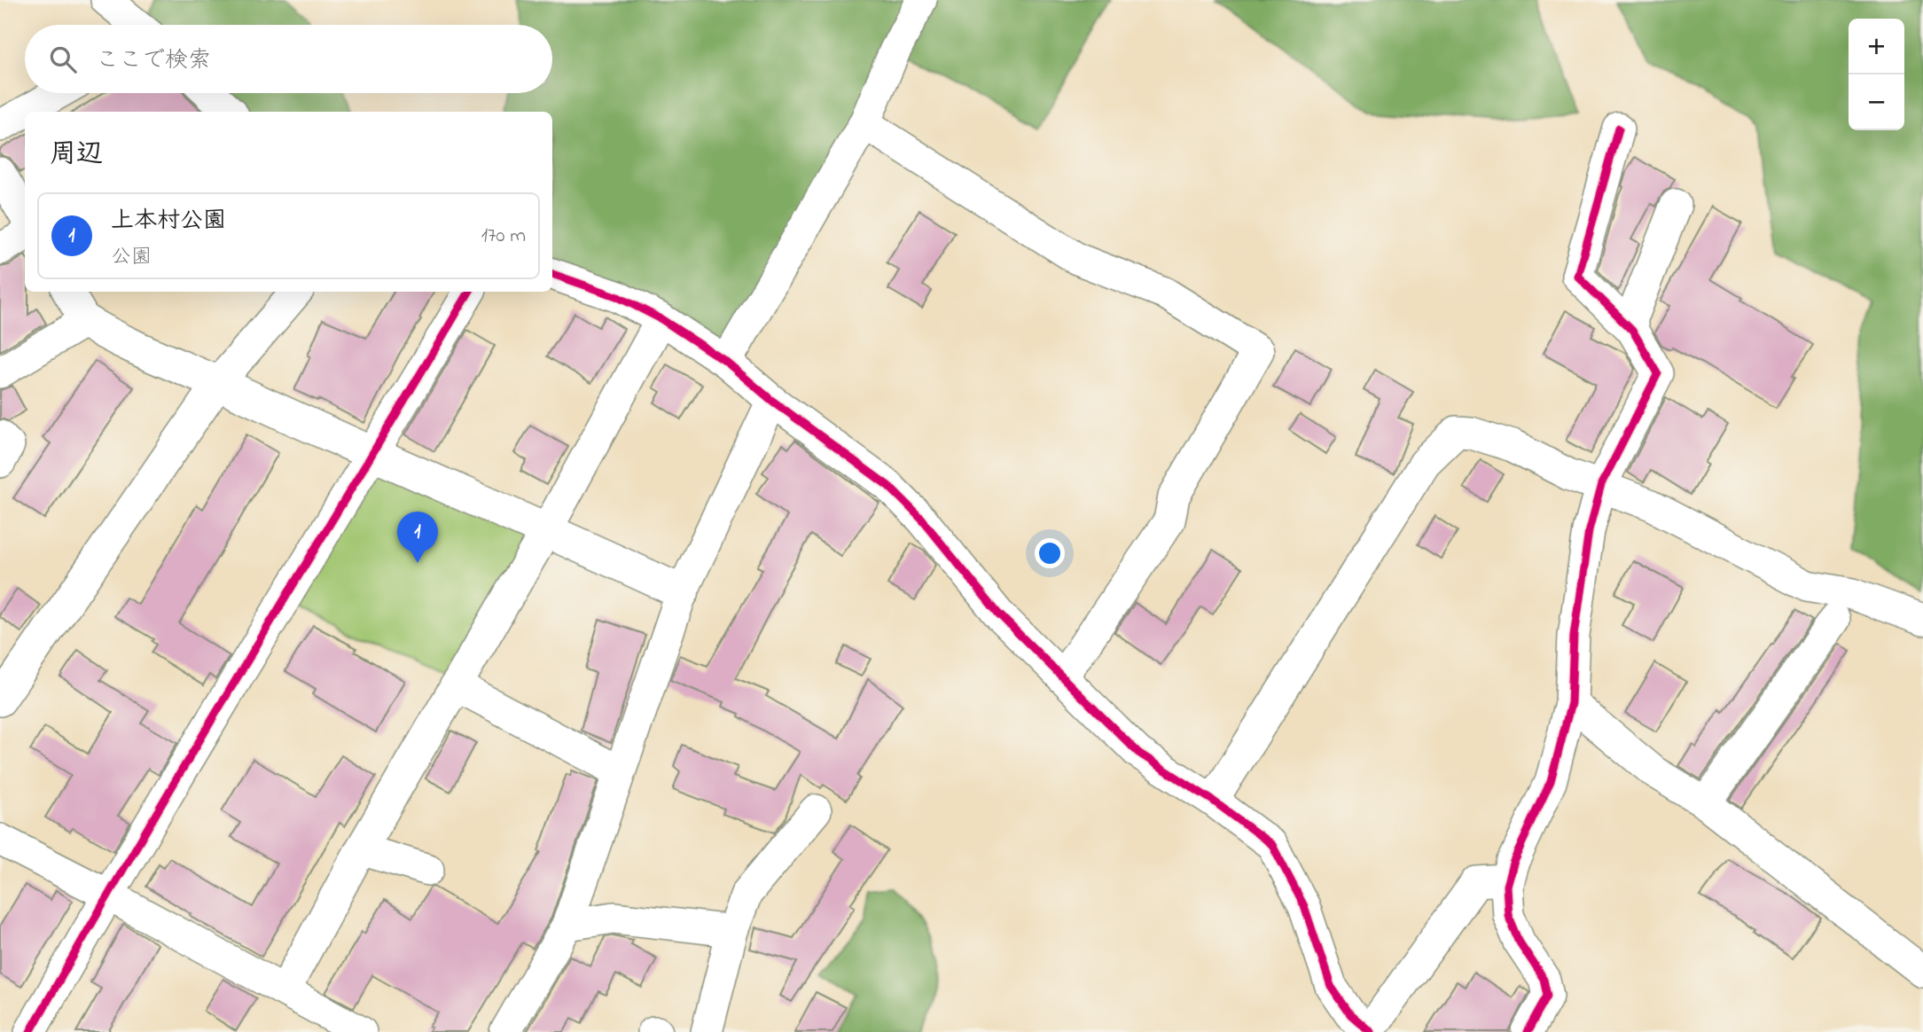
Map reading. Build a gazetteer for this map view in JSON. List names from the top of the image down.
{
  "page": {
    "map_buttons": ["+", "−"],
    "search": "ここで検索",
    "heading": "周辺",
    "list": [
      {
        "mark": "1",
        "name": "上本村公園",
        "note": "公園",
        "value": "170 m"
      }
    ],
    "pins": "1"
  }
}
